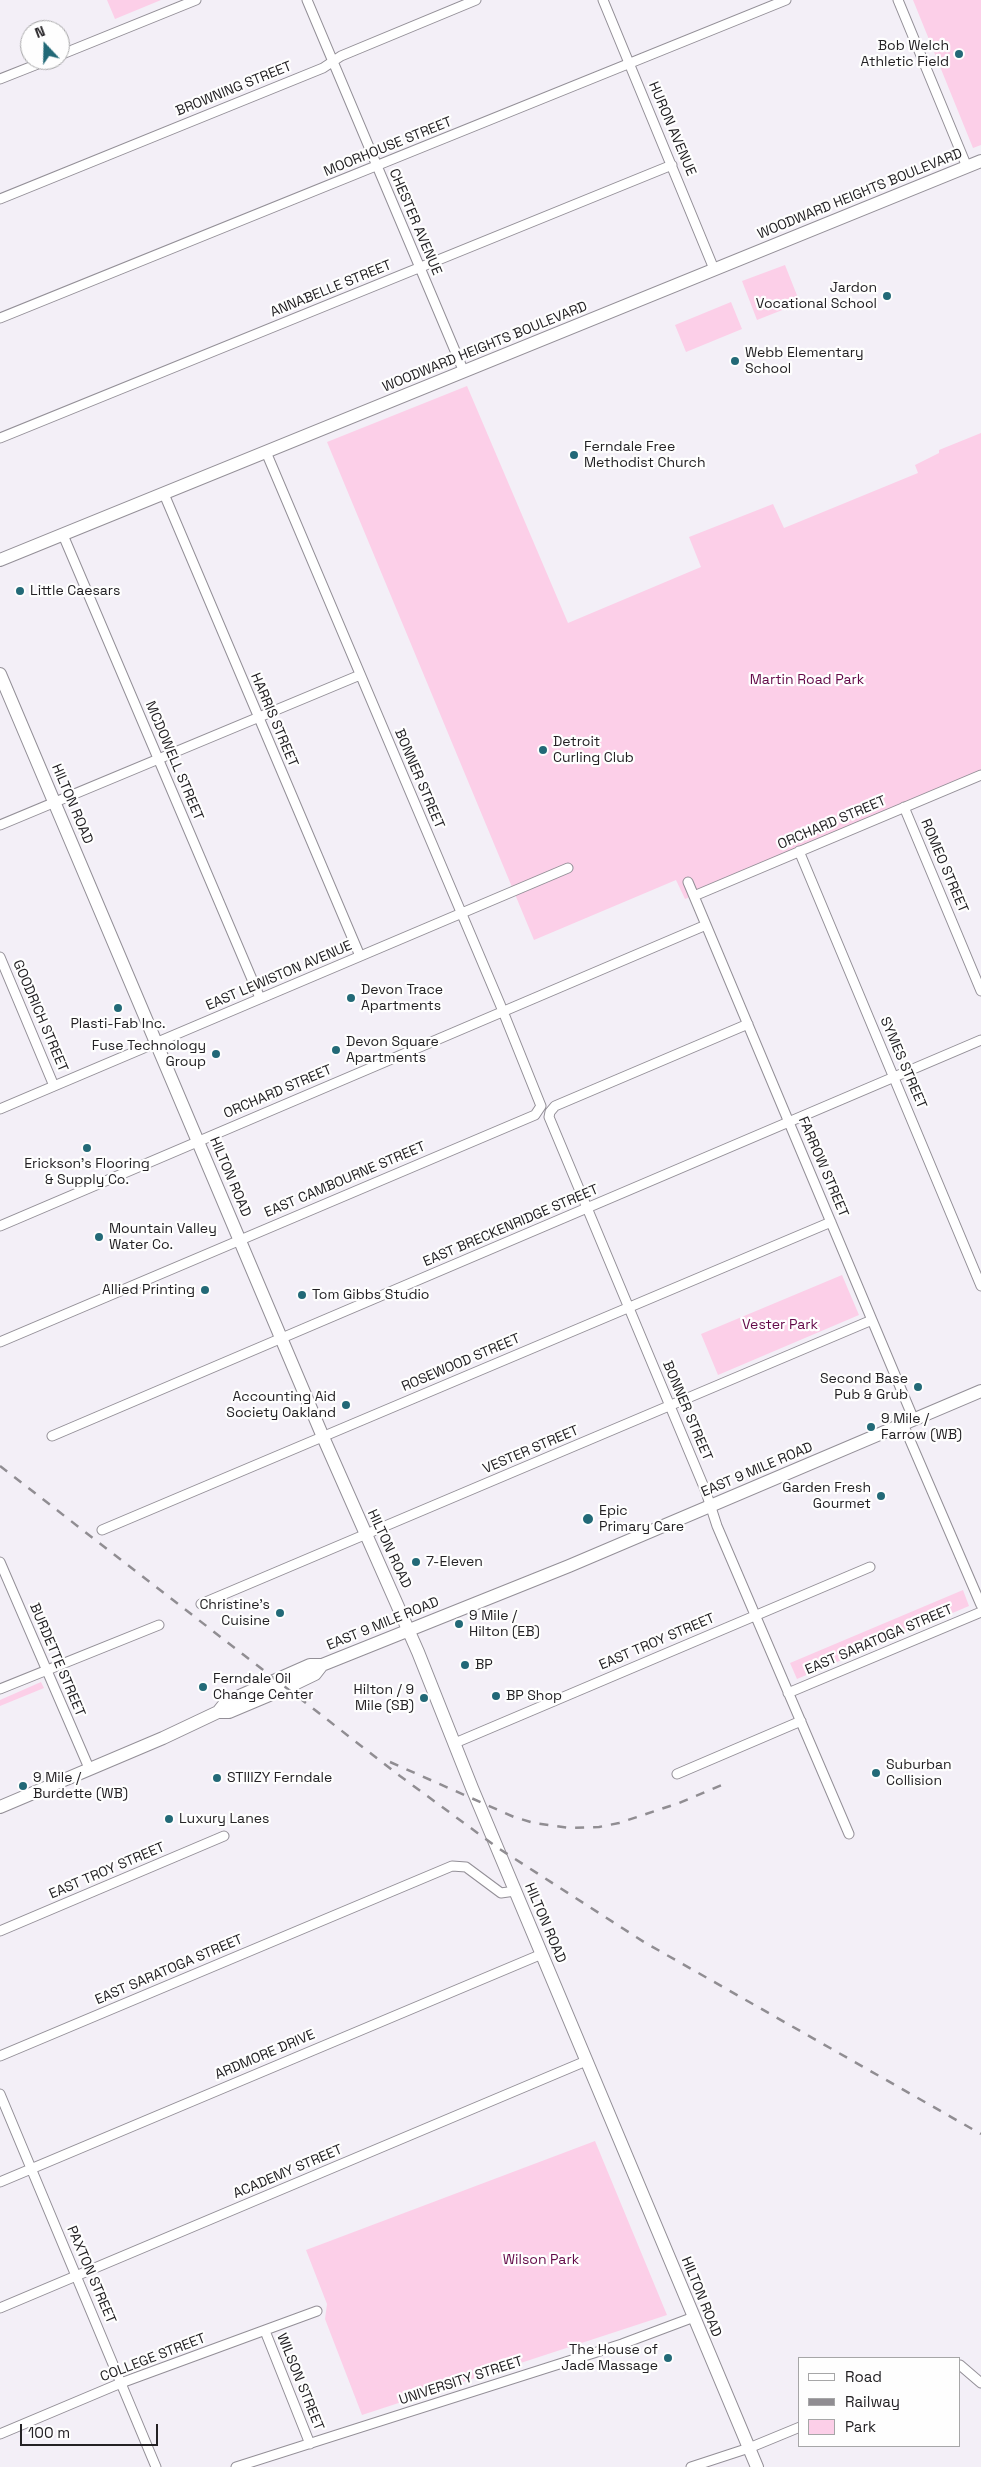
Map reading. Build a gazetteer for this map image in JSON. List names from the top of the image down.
{
  "streets": {
    "street": [
      "BROWNING STREET",
      "HURON AVENUE",
      "MOORHOUSE STREET",
      "WOODWARD HEIGHTS BOULEVARD",
      "CHESTER AVENUE",
      "ANNABELLE STREET",
      "HARRIS STREET",
      "MCDOWELL STREET",
      "BONNER STREET",
      "HILTON ROAD",
      "ORCHARD STREET",
      "ROMEO STREET",
      "EAST LEWISTON AVENUE",
      "GOODRICH STREET",
      "SYMES STREET",
      "FARROW STREET",
      "EAST CAMBOURNE STREET",
      "EAST BRECKENRIDGE STREET",
      "ROSEWOOD STREET",
      "VESTER STREET",
      "EAST 9 MILE ROAD",
      "EAST SARATOGA STREET",
      "EAST TROY STREET",
      "BURDETTE STREET",
      "ARDMORE DRIVE",
      "ACADEMY STREET",
      "PAXTON STREET",
      "COLLEGE STREET",
      "UNIVERSITY STREET",
      "WILSON STREET"
    ]
  },
  "crossings": [
    ["BROWNING STREET", "CHESTER AVENUE"],
    ["HURON AVENUE", "MOORHOUSE STREET"],
    ["HURON AVENUE", "WOODWARD HEIGHTS BOULEVARD"],
    ["HURON AVENUE", "ANNABELLE STREET"],
    ["MOORHOUSE STREET", "CHESTER AVENUE"],
    ["WOODWARD HEIGHTS BOULEVARD", "CHESTER AVENUE"],
    ["WOODWARD HEIGHTS BOULEVARD", "HARRIS STREET"],
    ["WOODWARD HEIGHTS BOULEVARD", "MCDOWELL STREET"],
    ["WOODWARD HEIGHTS BOULEVARD", "BONNER STREET"],
    ["CHESTER AVENUE", "ANNABELLE STREET"],
    ["HARRIS STREET", "EAST LEWISTON AVENUE"],
    ["MCDOWELL STREET", "EAST LEWISTON AVENUE"],
    ["BONNER STREET", "ORCHARD STREET"],
    ["BONNER STREET", "EAST LEWISTON AVENUE"],
    ["BONNER STREET", "FARROW STREET"],
    ["BONNER STREET", "EAST CAMBOURNE STREET"],
    ["BONNER STREET", "EAST BRECKENRIDGE STREET"],
    ["BONNER STREET", "ROSEWOOD STREET"],
    ["BONNER STREET", "VESTER STREET"],
    ["BONNER STREET", "EAST 9 MILE ROAD"],
    ["BONNER STREET", "EAST SARATOGA STREET"],
    ["BONNER STREET", "EAST TROY STREET"],
    ["HILTON ROAD", "ORCHARD STREET"],
    ["HILTON ROAD", "EAST LEWISTON AVENUE"],
    ["HILTON ROAD", "EAST CAMBOURNE STREET"],
    ["HILTON ROAD", "EAST BRECKENRIDGE STREET"],
    ["HILTON ROAD", "ROSEWOOD STREET"],
    ["HILTON ROAD", "VESTER STREET"],
    ["HILTON ROAD", "EAST 9 MILE ROAD"],
    ["HILTON ROAD", "EAST SARATOGA STREET"],
    ["HILTON ROAD", "EAST TROY STREET"],
    ["HILTON ROAD", "ARDMORE DRIVE"],
    ["HILTON ROAD", "ACADEMY STREET"],
    ["HILTON ROAD", "UNIVERSITY STREET"],
    ["ORCHARD STREET", "ROMEO STREET"],
    ["ORCHARD STREET", "SYMES STREET"],
    ["ORCHARD STREET", "FARROW STREET"],
    ["EAST LEWISTON AVENUE", "GOODRICH STREET"],
    ["SYMES STREET", "EAST BRECKENRIDGE STREET"],
    ["FARROW STREET", "EAST BRECKENRIDGE STREET"],
    ["FARROW STREET", "ROSEWOOD STREET"],
    ["FARROW STREET", "VESTER STREET"],
    ["FARROW STREET", "EAST 9 MILE ROAD"],
    ["EAST 9 MILE ROAD", "BURDETTE STREET"],
    ["ARDMORE DRIVE", "PAXTON STREET"],
    ["ACADEMY STREET", "PAXTON STREET"],
    ["PAXTON STREET", "COLLEGE STREET"],
    ["COLLEGE STREET", "WILSON STREET"],
    ["UNIVERSITY STREET", "WILSON STREET"]
  ],
  "parks": ["Martin Road Park", "Vester Park", "Wilson Park"],
  "places": [
    "Bob Welch Athletic Field",
    "Jardon Vocational School",
    "Webb Elementary School",
    "Ferndale Free Methodist Church",
    "Little Caesars",
    "Detroit Curling Club",
    "Devon Trace Apartments",
    "Plasti-Fab Inc.",
    "Devon Square Apartments",
    "Fuse Technology Group",
    "Erickson's Flooring & Supply Co.",
    "Mountain Valley Water Co.",
    "Allied Printing",
    "Tom Gibbs Studio",
    "Second Base Pub & Grub",
    "Accounting Aid Society Oakland",
    "9 Mile / Farrow (WB)",
    "Garden Fresh Gourmet",
    "Epic Primary Care",
    "7-Eleven",
    "Christine's Cuisine",
    "9 Mile / Hilton (EB)",
    "BP",
    "Ferndale Oil Change Center",
    "BP Shop",
    "Hilton / 9 Mile (SB)",
    "Suburban Collision",
    "STIIIZY Ferndale",
    "9 Mile / Burdette (WB)",
    "Luxury Lanes",
    "The House of Jade Massage"
  ],
  "legend": ["Road", "Railway", "Park"],
  "scale_bar": "100 m",
  "north": "top"
}
